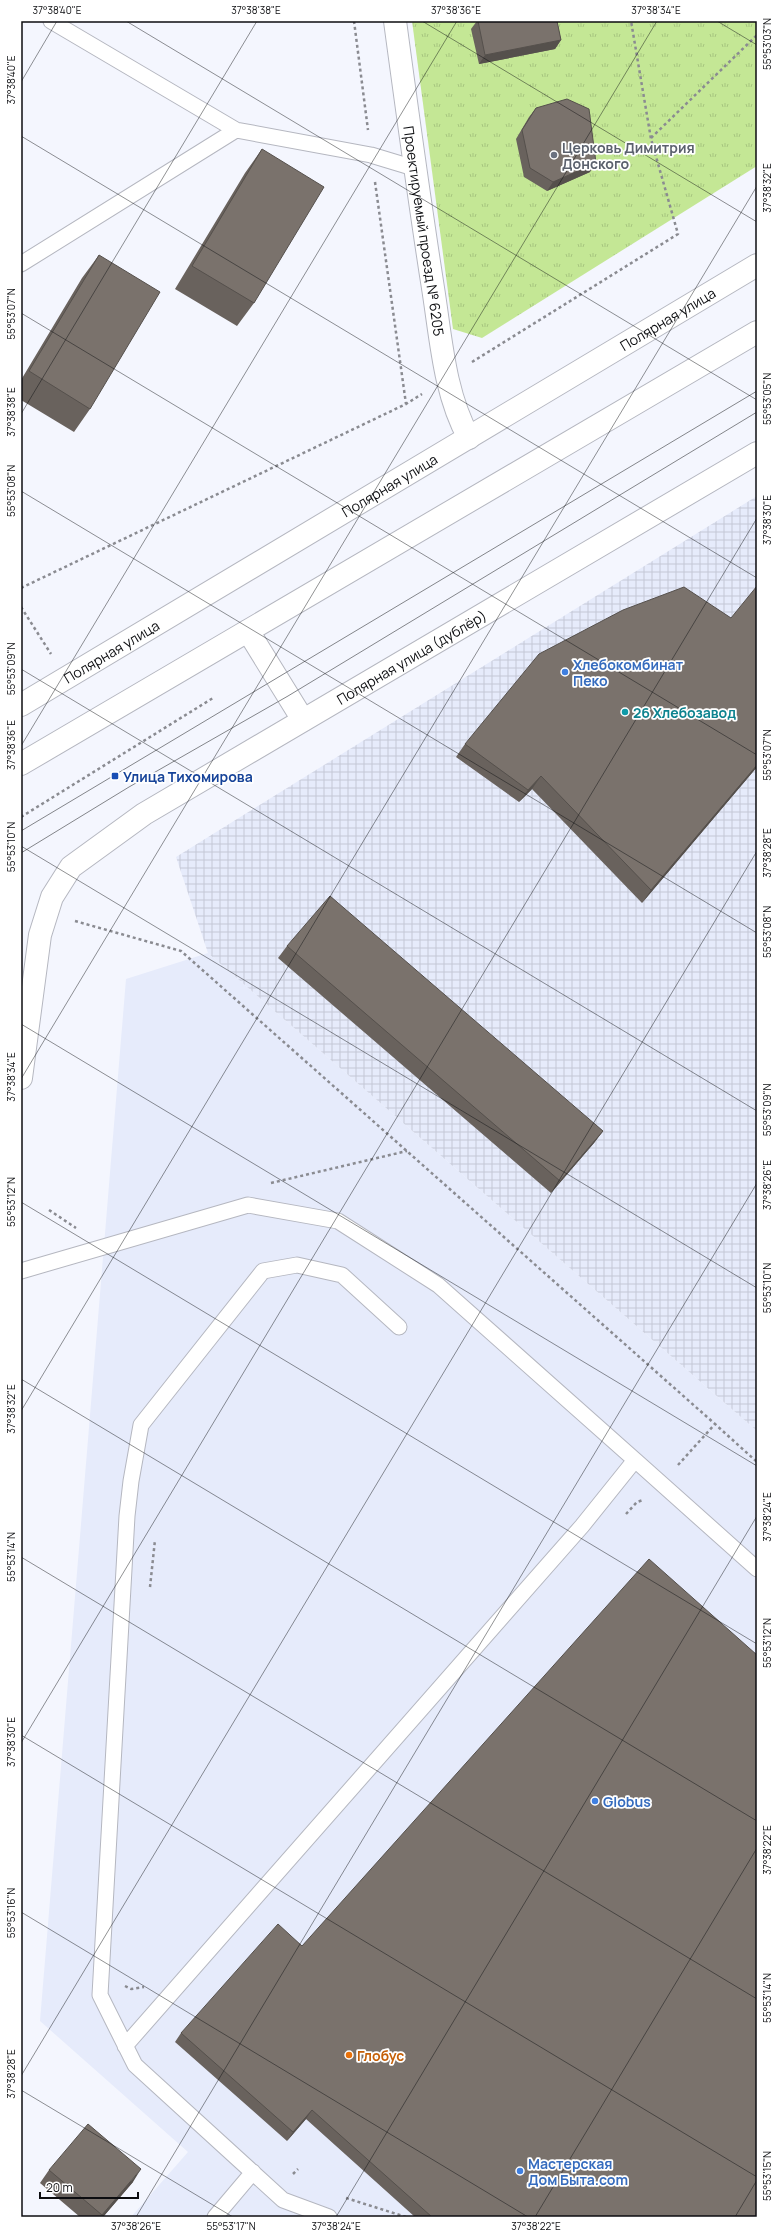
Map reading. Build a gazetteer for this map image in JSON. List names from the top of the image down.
{
  "streets": {
    "main road": ["Проектируемый проезд № 6205", "Полярная улица", "Полярная улица (дублёр)"]
  },
  "crossings": [
    ["Проектируемый проезд № 6205", "Полярная улица"]
  ],
  "places": {
    "other": [
      "Церковь Димитрия Донского",
      "Хлебокомбинат Пеко",
      "26 Хлебозавод",
      "Globus",
      "Глобус",
      "Мастерская Дом Быта.com"
    ],
    "transit": ["Улица Тихомирова"]
  },
  "scale_bar": "20 m",
  "coordinates": [
    "37°38'40\"E",
    "37°38'38\"E",
    "37°38'36\"E",
    "37°38'34\"E",
    "55°53'03\"N",
    "37°38'32\"E",
    "55°53'07\"N",
    "55°53'05\"N",
    "55°53'08\"N",
    "37°38'30\"E",
    "55°53'09\"N",
    "55°53'10\"N",
    "37°38'28\"E",
    "37°38'26\"E",
    "55°53'12\"N",
    "37°38'24\"E",
    "55°53'14\"N",
    "37°38'22\"E",
    "55°53'16\"N",
    "55°53'15\"N",
    "55°53'17\"N"
  ]
}
